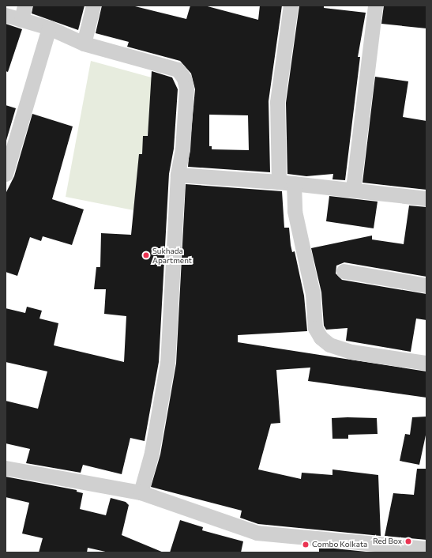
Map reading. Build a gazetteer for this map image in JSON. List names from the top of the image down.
{
  "places": ["Sukhada Apartment", "Red Box", "Combo Kolkata"]
}
